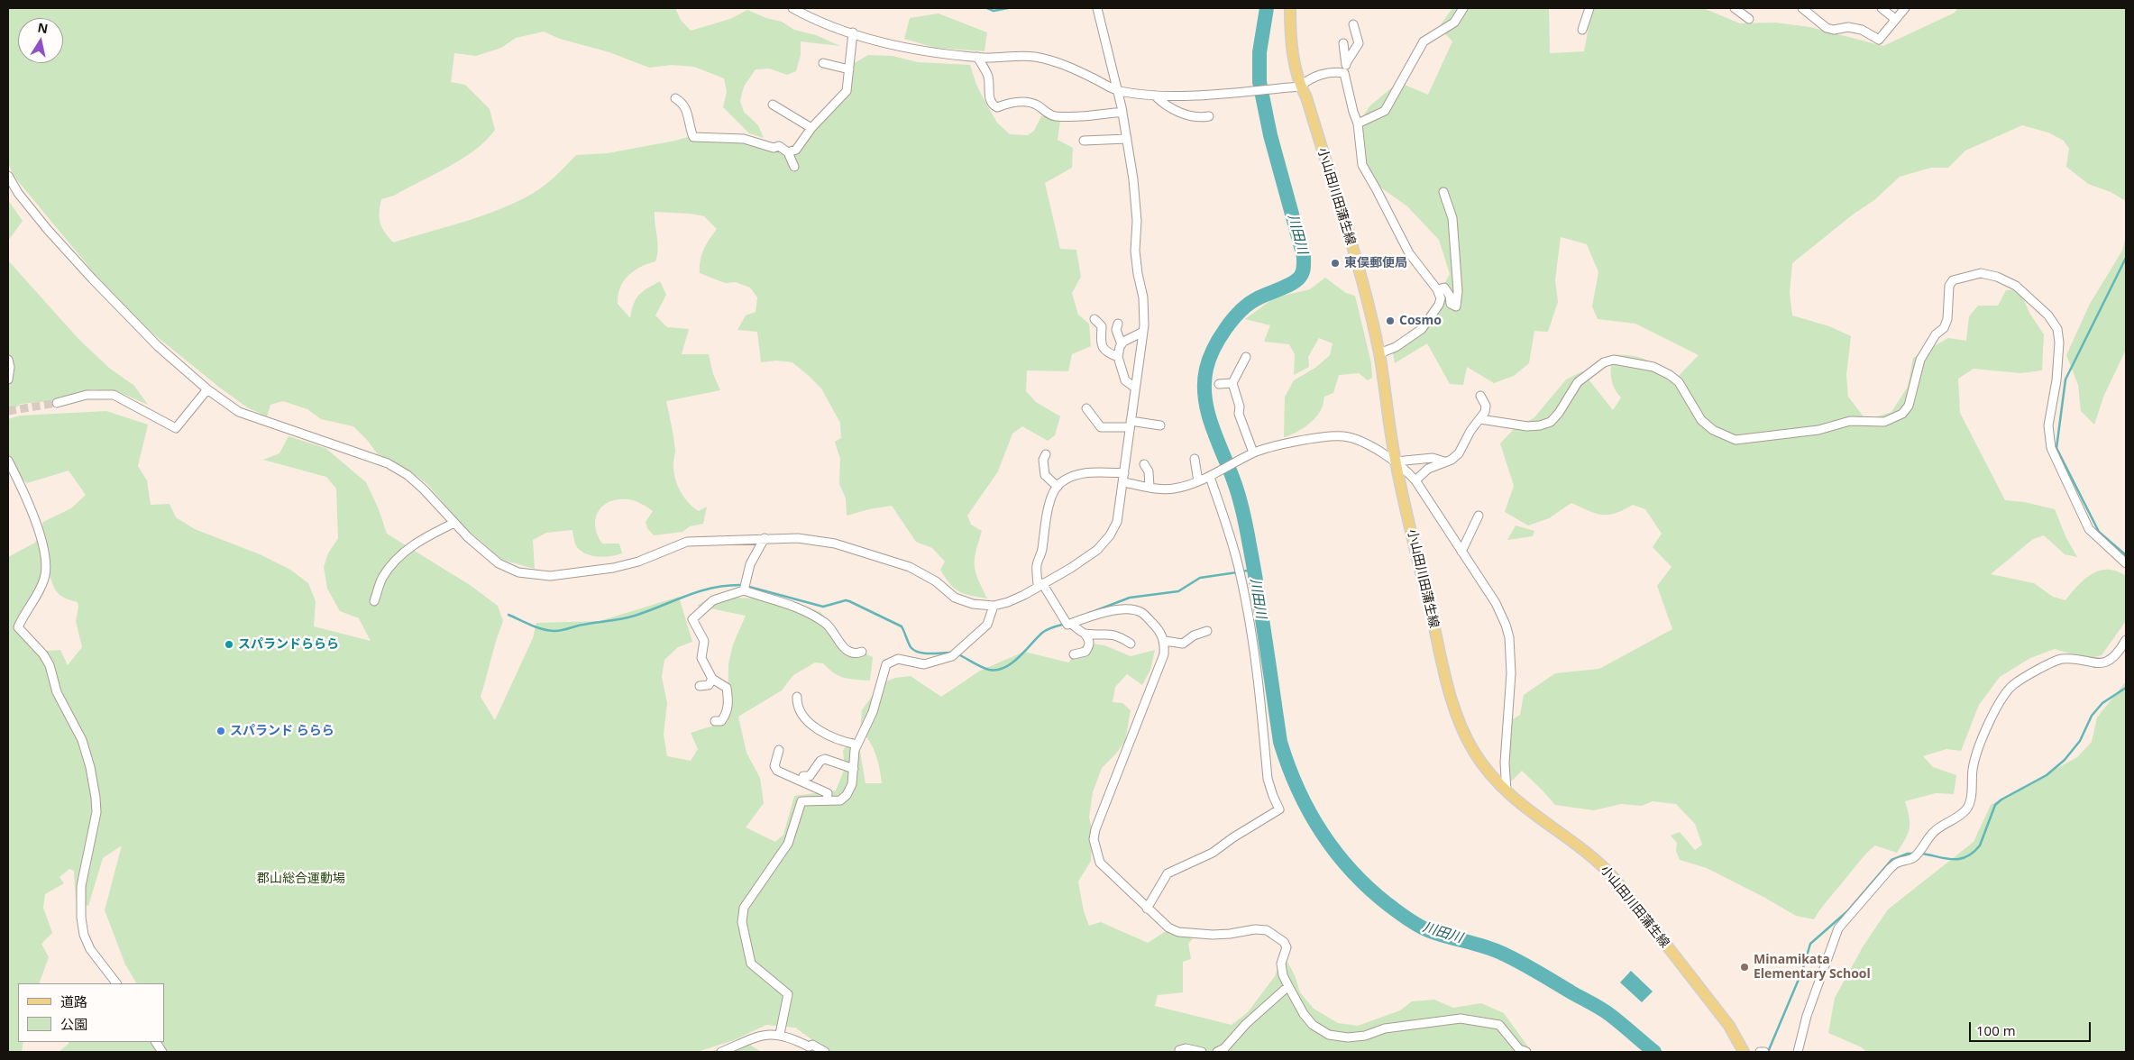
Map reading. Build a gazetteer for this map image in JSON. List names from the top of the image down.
{
  "streets": {
    "main road": ["小山田川田蒲生線"]
  },
  "water": ["川田川"],
  "parks": ["郡山総合運動場"],
  "places": [
    "東俣郵便局",
    "Cosmo",
    "スパランドららら",
    "スパランド ららら",
    "Minamikata Elementary School"
  ],
  "legend": ["道路", "公園"],
  "scale_bar": "100 m",
  "north": "top"
}
